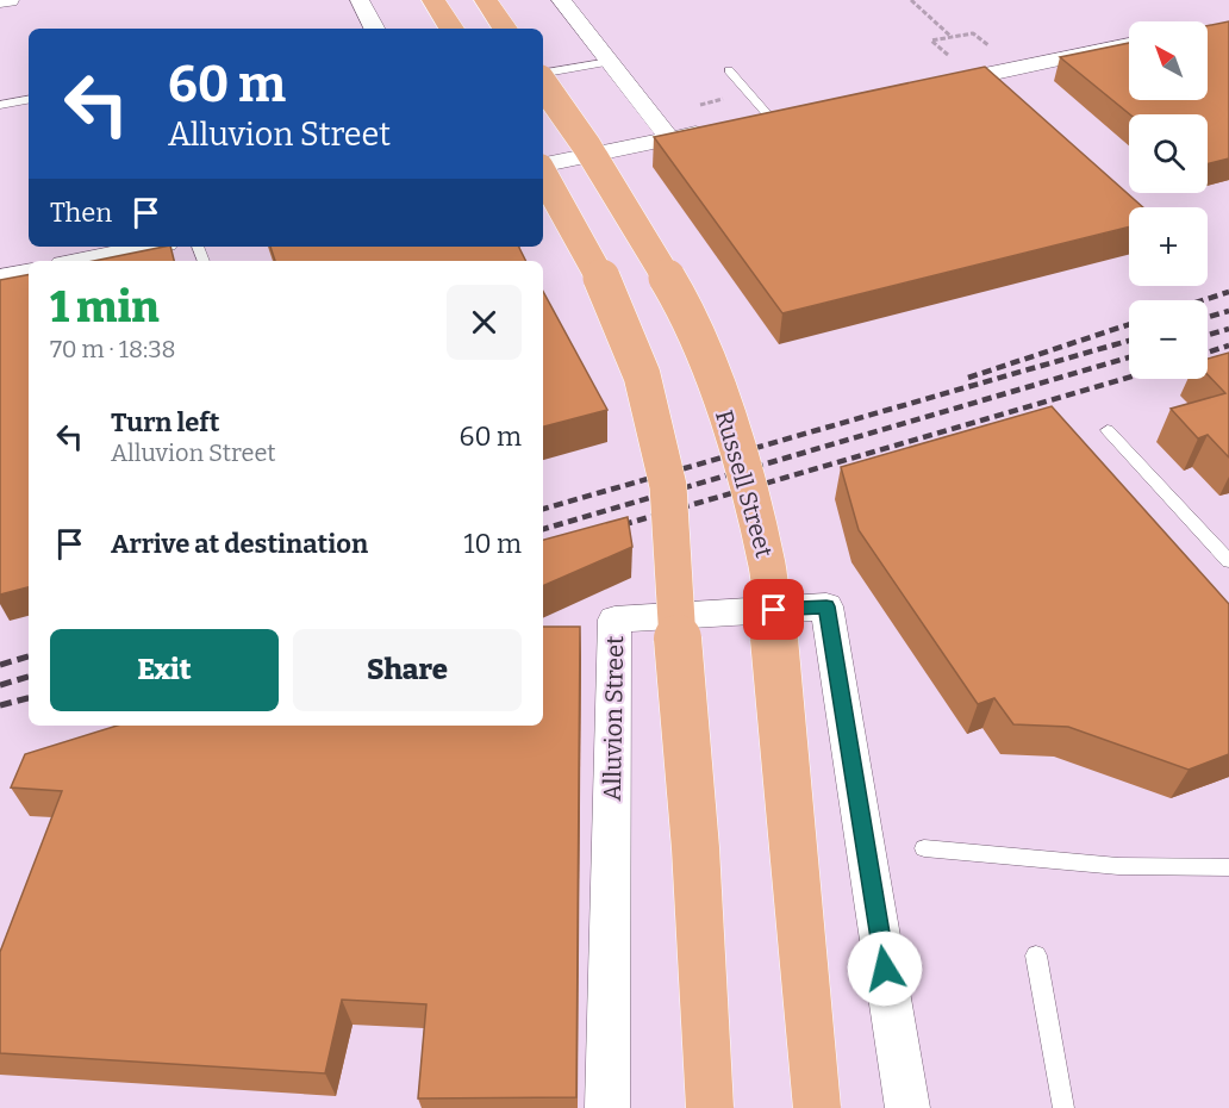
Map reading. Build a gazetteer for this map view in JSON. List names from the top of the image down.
{
  "streets": {
    "main road": ["Russell Street"],
    "street": ["Alluvion Street"]
  },
  "north": "top left",
  "page": {
    "map_buttons": ["+", "−"],
    "turn": ["60 m", "Alluvion Street"],
    "then": "Then",
    "heading": ["1 min", "70 m · 18:38"],
    "list": [
      {
        "name": "Turn left",
        "note": "Alluvion Street",
        "value": "60 m"
      },
      {
        "name": "Arrive at destination",
        "value": "10 m"
      }
    ],
    "buttons": ["Exit", "Share"]
  }
}
